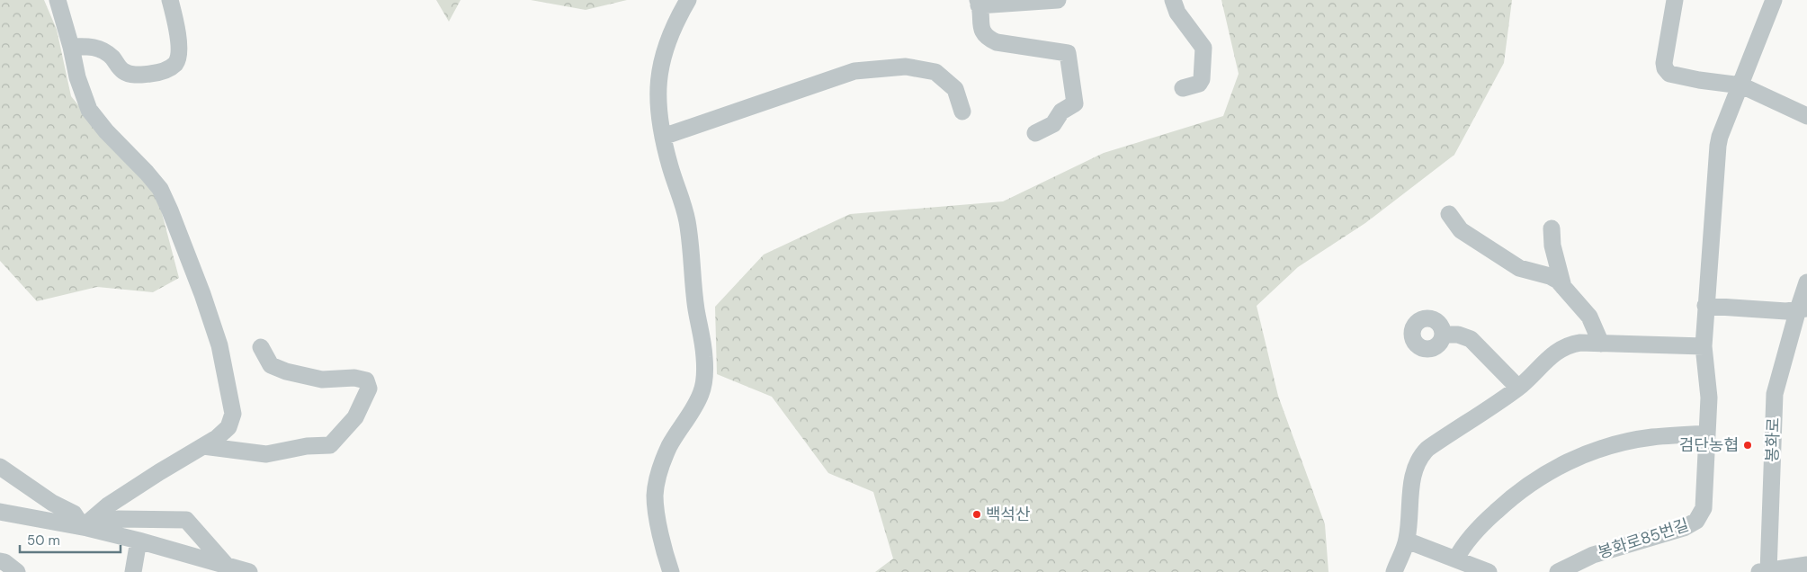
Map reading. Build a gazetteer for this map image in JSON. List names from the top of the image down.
{
  "streets": {
    "street": ["봉화로", "봉화로85번길"]
  },
  "places": ["검단농협", "백석산"],
  "scale_bar": "50 m"
}
